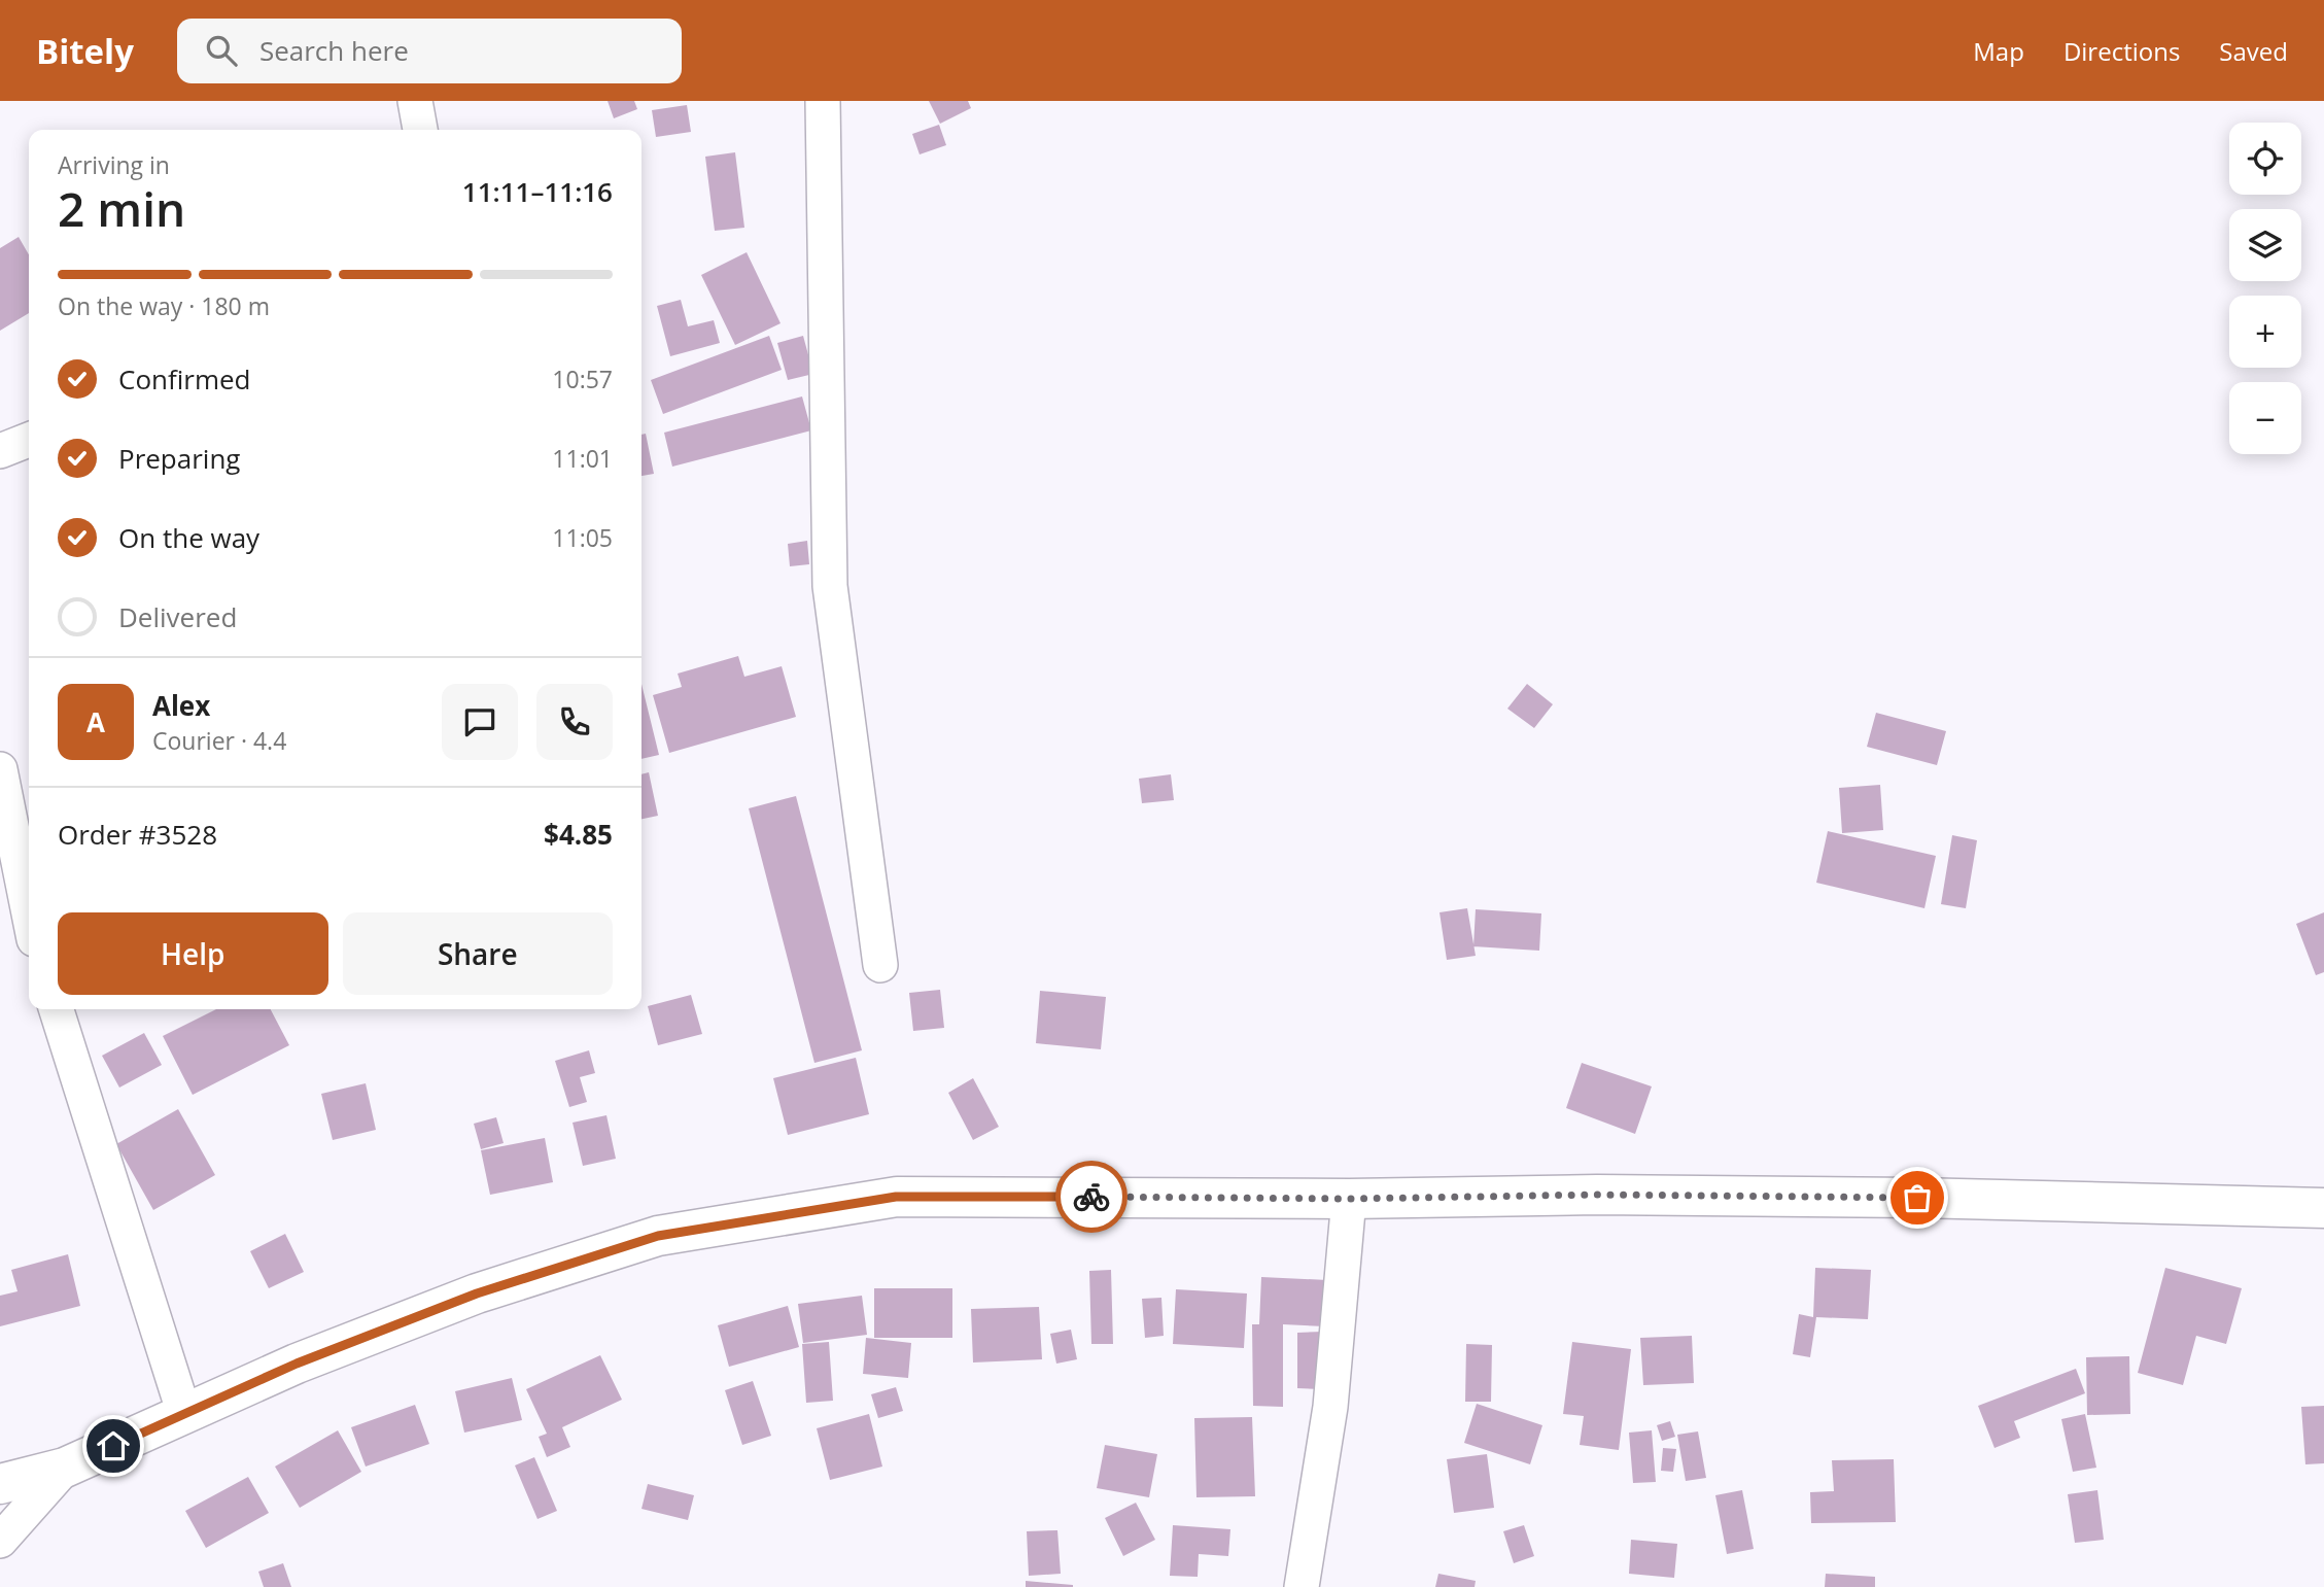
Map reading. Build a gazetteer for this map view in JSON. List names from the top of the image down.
{
  "page": {
    "header": "Bitely",
    "search": "Search here",
    "nav": ["Map", "Directions", "Saved"],
    "map_buttons": ["+", "−"],
    "heading": ["2 min", "Arriving in", "11:11–11:16"],
    "panel": [
      "Alex",
      "Courier · 4.4",
      "Order #3528",
      "$4.85"
    ],
    "bar": "On the way · 180 m",
    "list": [
      ["Confirmed", "10:57"],
      ["Preparing", "11:01"],
      ["On the way", "11:05"],
      "Delivered"
    ],
    "round": "A",
    "buttons": ["Help", "Share"]
  }
}
